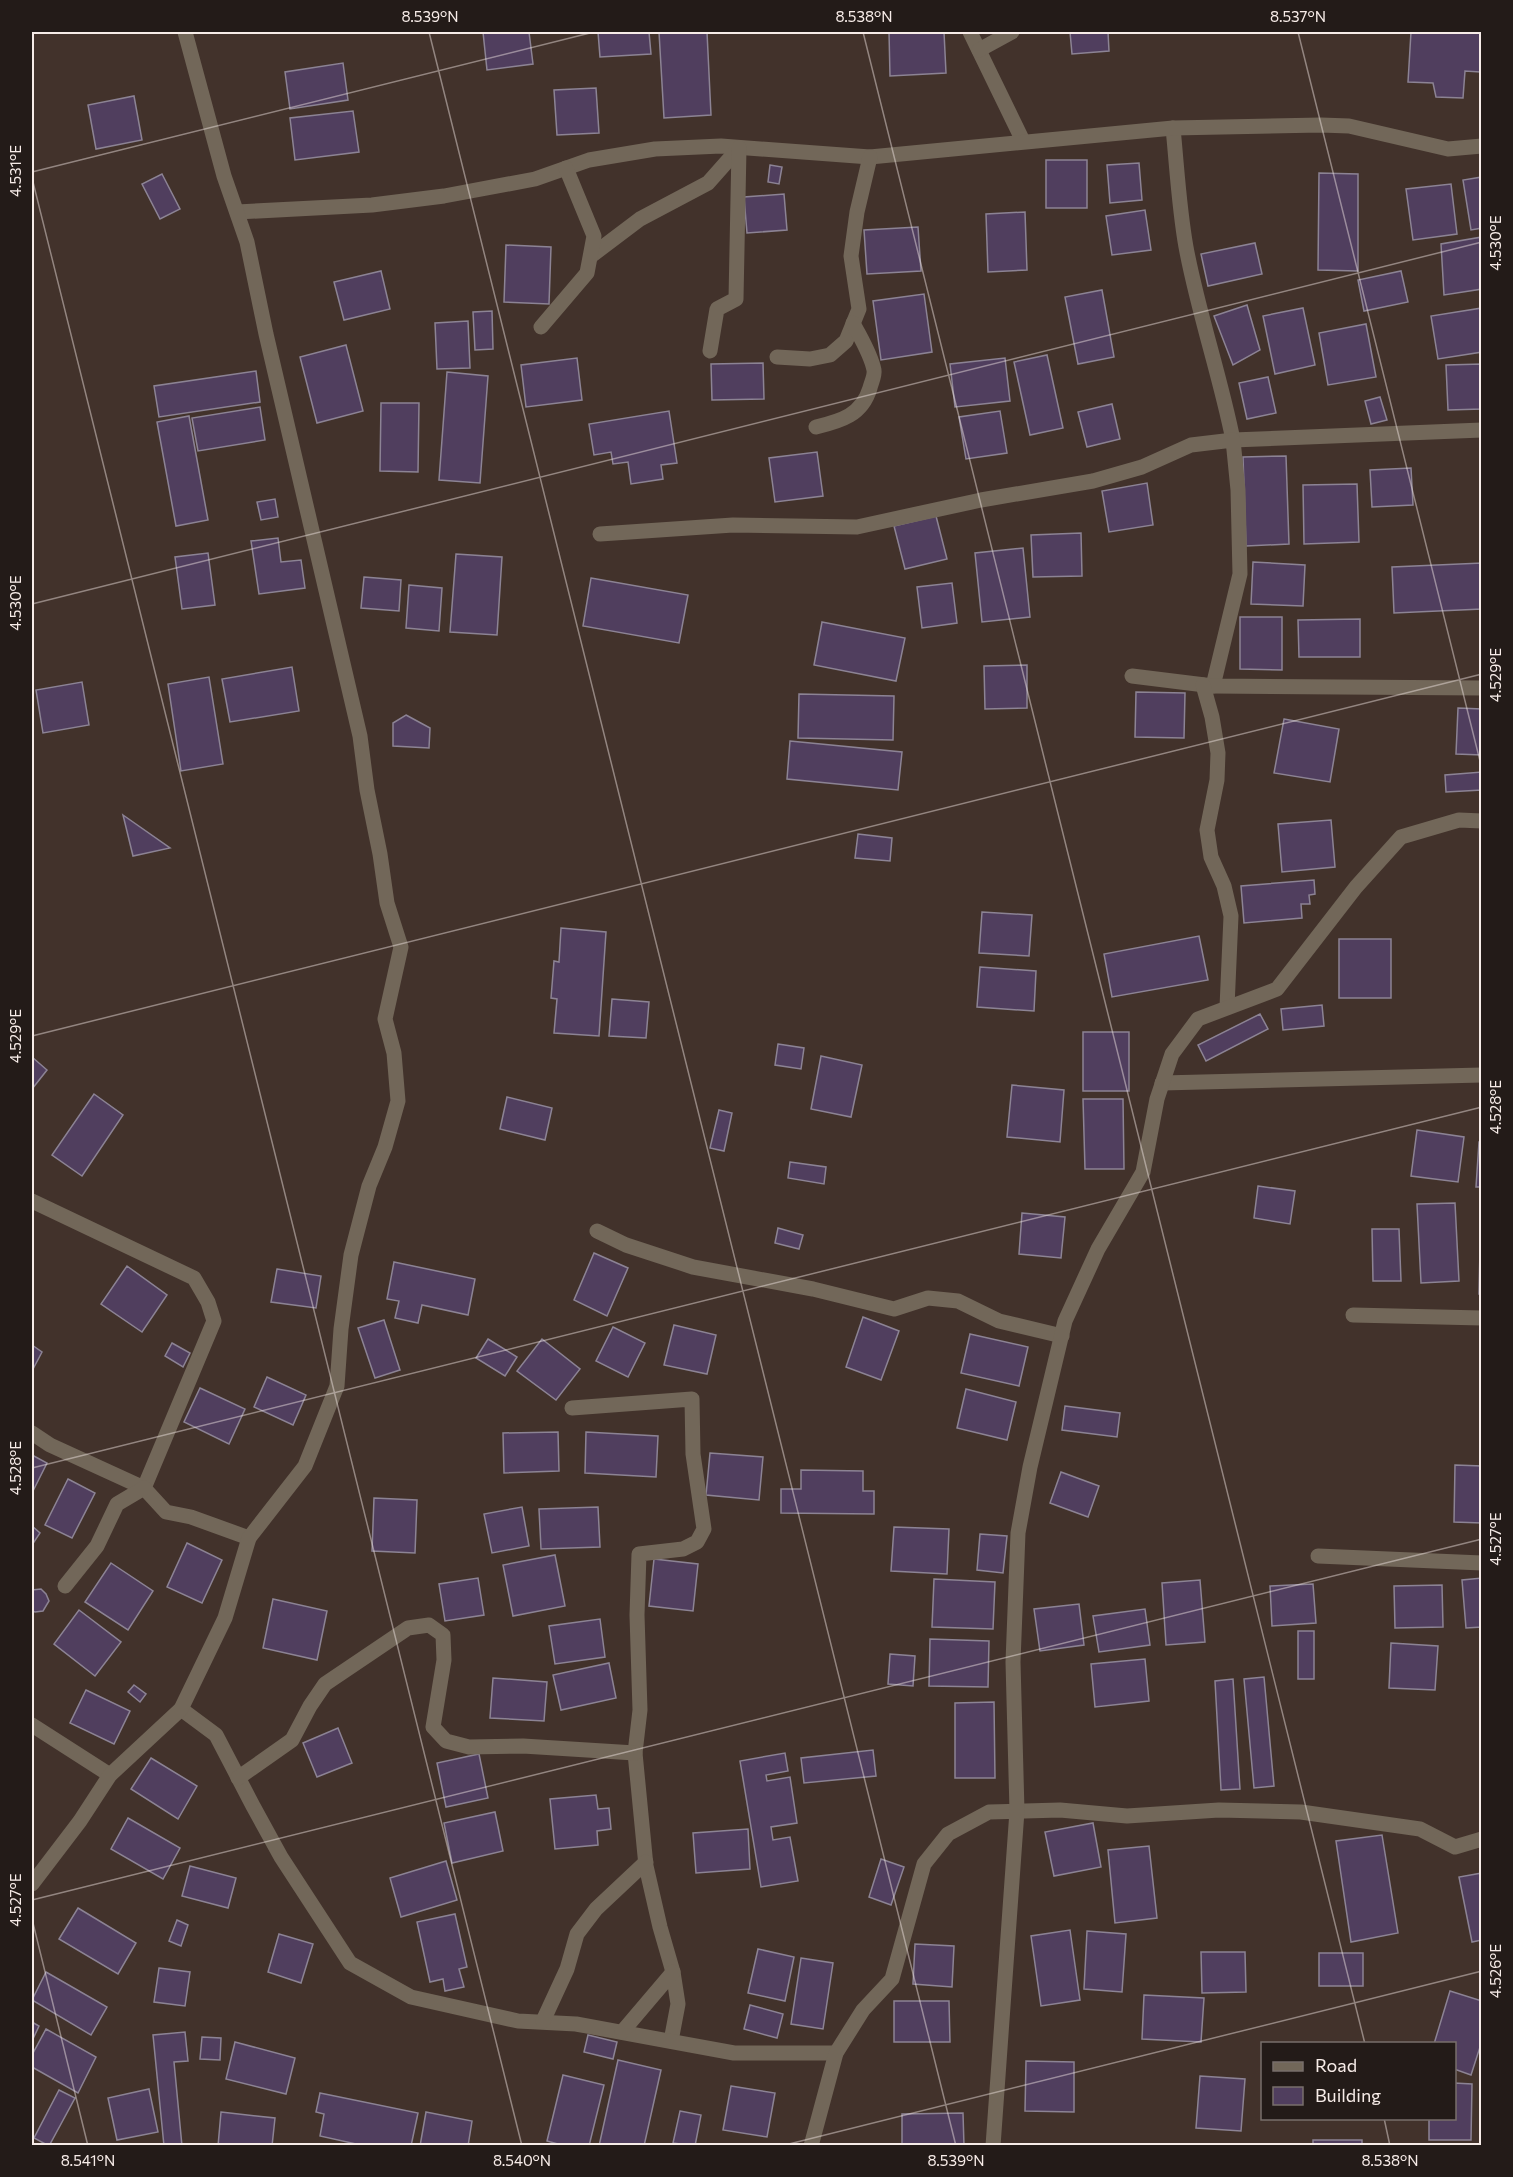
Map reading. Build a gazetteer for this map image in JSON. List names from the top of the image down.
{
  "legend": ["Road", "Building"],
  "coordinates": [
    "8.539°N",
    "8.538°N",
    "8.537°N",
    "4.531°E",
    "4.530°E",
    "4.529°E",
    "4.528°E",
    "4.527°E",
    "4.526°E",
    "8.541°N",
    "8.540°N"
  ]
}
